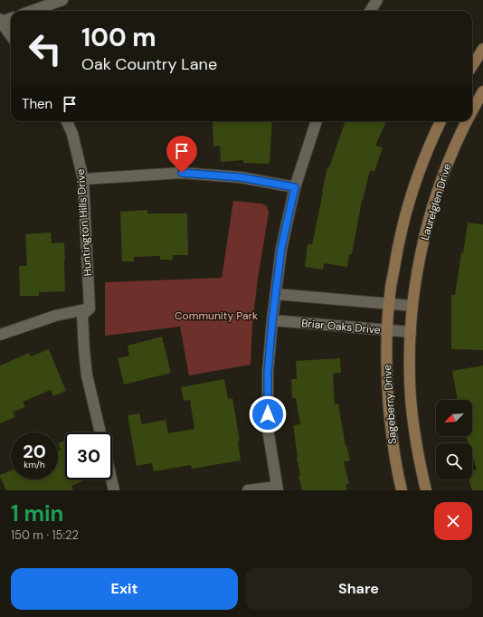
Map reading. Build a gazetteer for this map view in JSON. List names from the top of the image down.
{
  "streets": {
    "street": [
      "Laurelglen Drive",
      "Huntington Hills Drive",
      "Briar Oaks Drive",
      "Sageberry Drive"
    ]
  },
  "crossings": [
    ["Laurelglen Drive", "Sageberry Drive"],
    ["Briar Oaks Drive", "Sageberry Drive"]
  ],
  "parks": ["Community Park"],
  "north": "bottom left",
  "page": {
    "turn": ["100 m", "Oak Country Lane"],
    "then": "Then",
    "speed": "20 km/h",
    "limit": "30",
    "heading": ["1 min", "150 m · 15:22"],
    "buttons": ["Exit", "Share"]
  }
}
